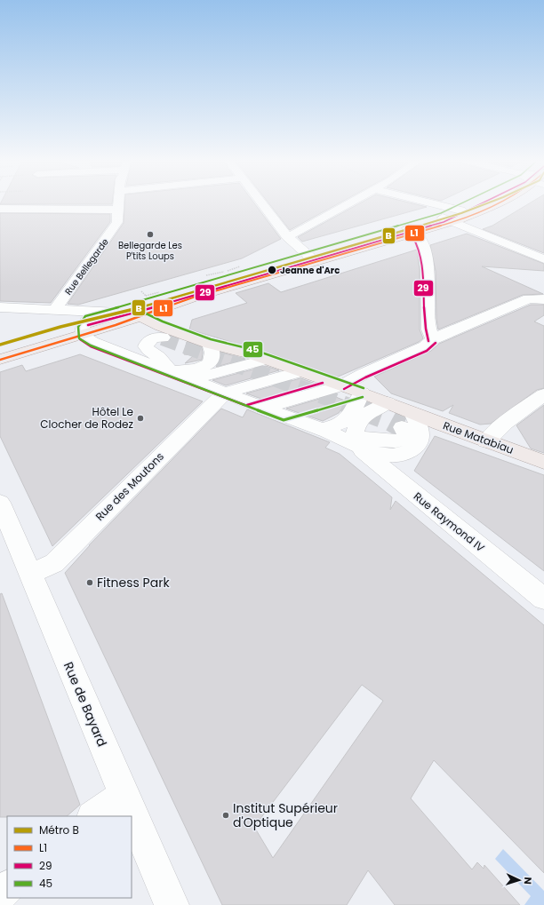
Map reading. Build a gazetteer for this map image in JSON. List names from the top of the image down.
{
  "streets": {
    "main road": ["Rue Matabiau"],
    "street": [
      "Rue Bellegarde",
      "Rue des Moutons",
      "Rue Raymond IV",
      "Rue de Bayard"
    ]
  },
  "crossings": [
    ["Rue des Moutons", "Rue de Bayard"]
  ],
  "places": [
    "Bellegarde Les P'tits Loups",
    "Jeanne d'Arc",
    "Hôtel Le Clocher de Rodez",
    "Fitness Park",
    "Institut Supérieur d'Optique"
  ],
  "lines": [
    "metro line B",
    "transit line L1",
    "transit line 29",
    "transit line 45"
  ],
  "legend": [
    "Métro B",
    "L1",
    "29",
    "45"
  ],
  "north": "right"
}
